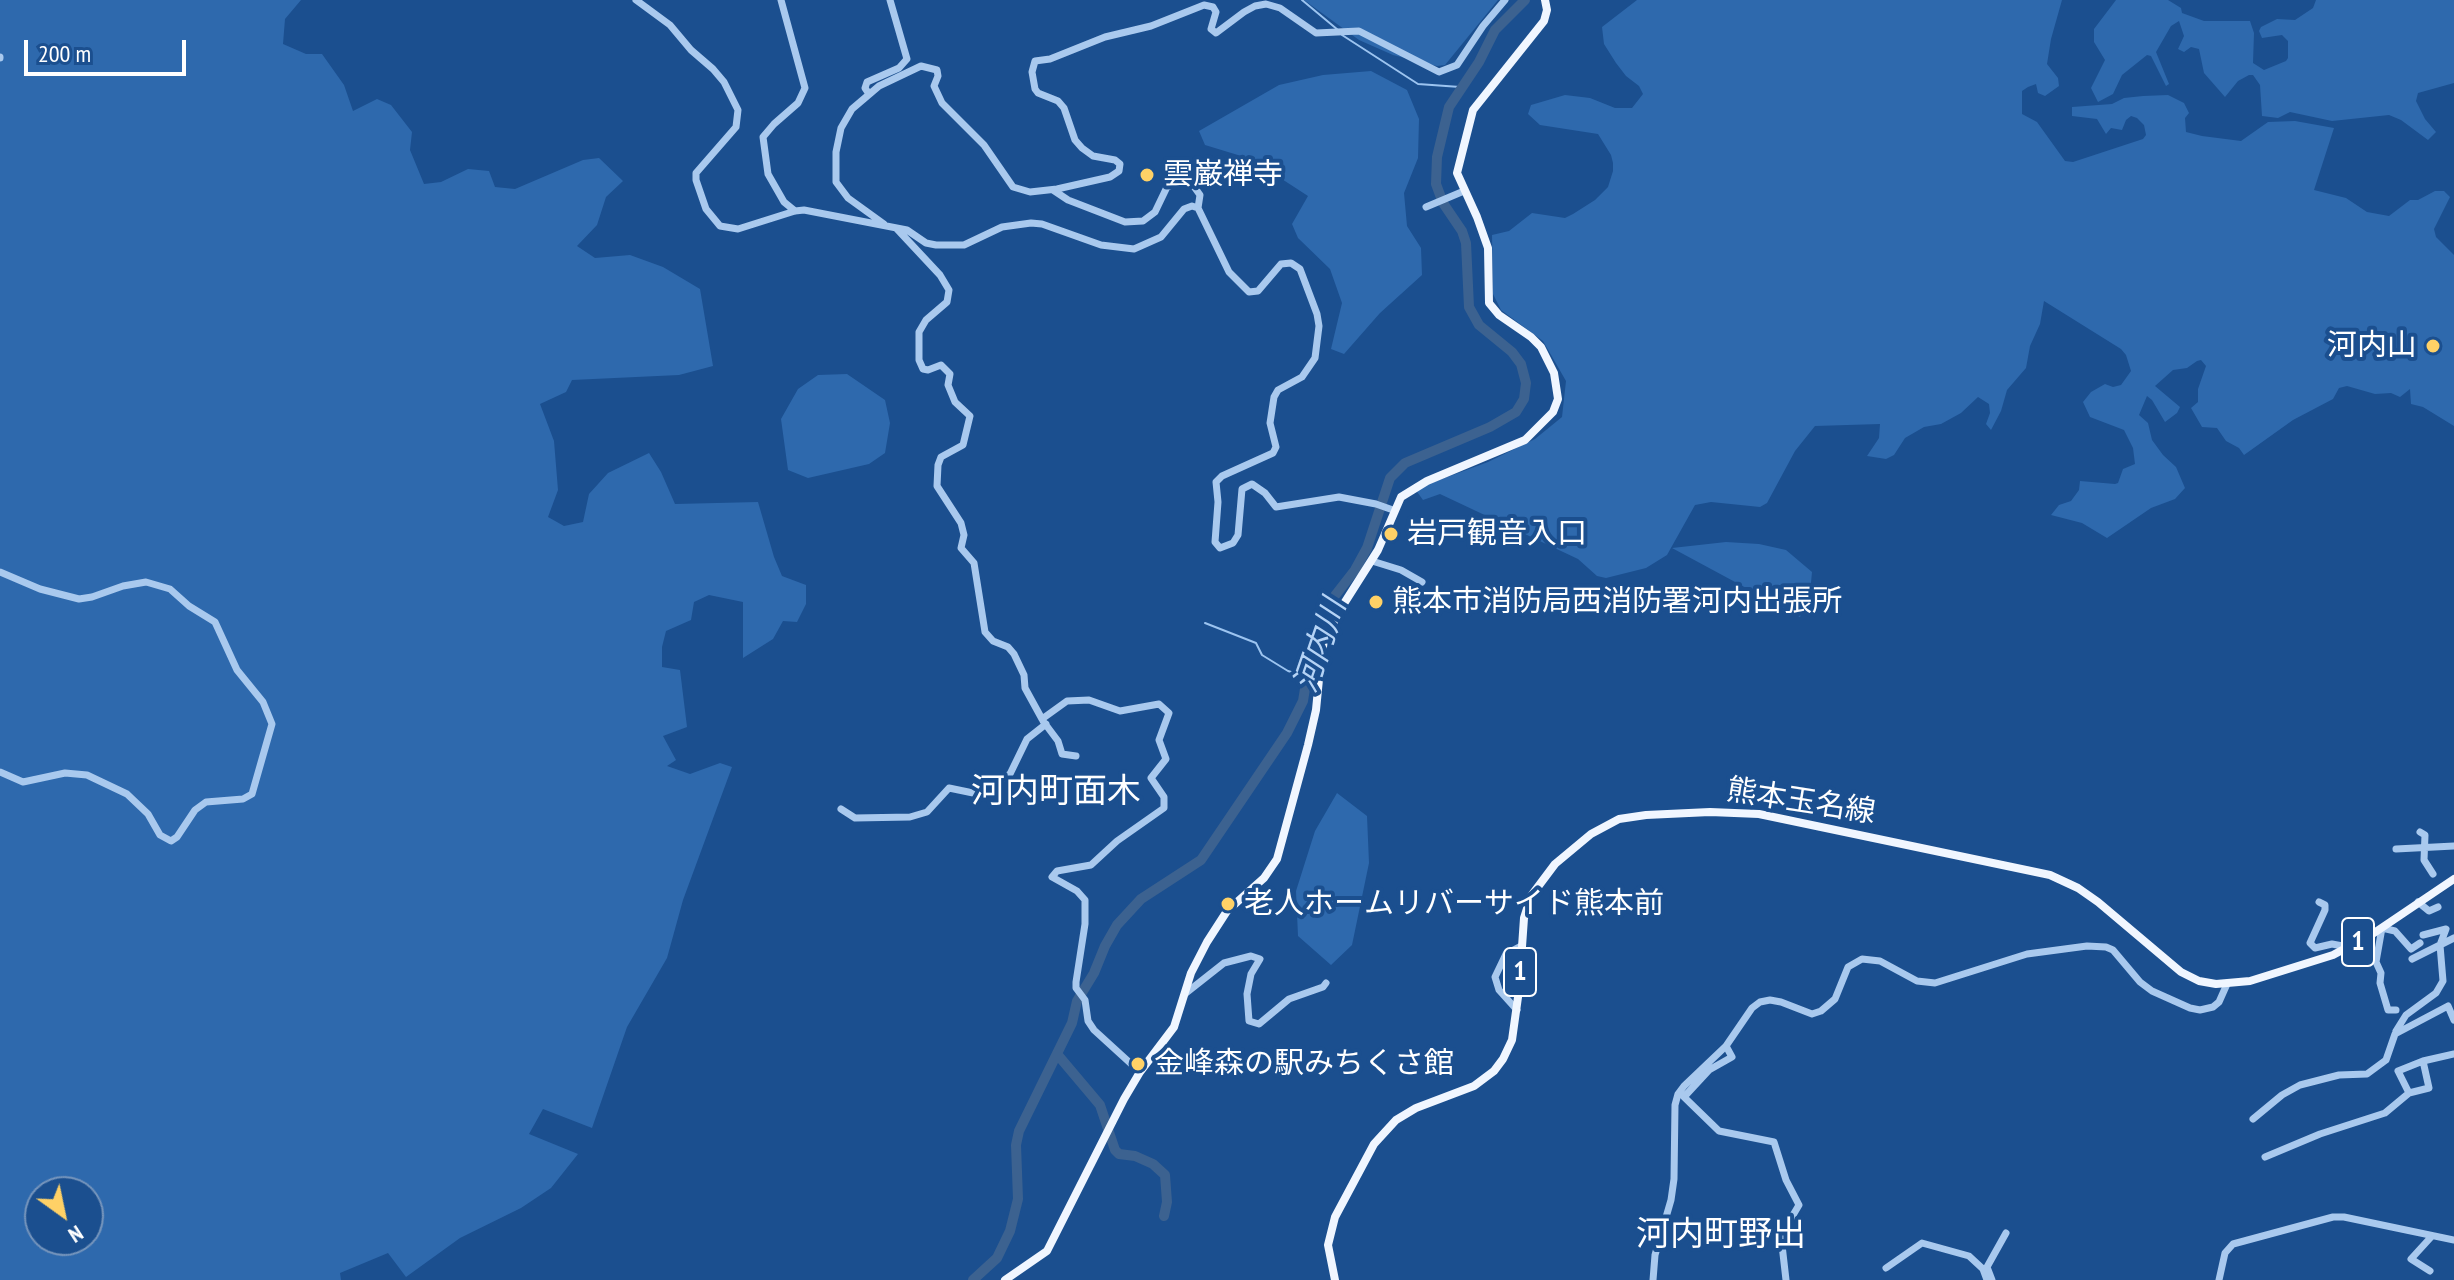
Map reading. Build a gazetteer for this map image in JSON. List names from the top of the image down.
{
  "streets": {
    "main road": ["熊本玉名線", "1"]
  },
  "districts": ["河内町面木", "河内町野出"],
  "water": ["河内川"],
  "places": [
    "雲巌禅寺",
    "河内山",
    "岩戸観音入口",
    "熊本市消防局西消防署河内出張所",
    "老人ホームリバーサイド熊本前",
    "金峰森の駅みちくさ館"
  ],
  "scale_bar": "200 m",
  "north": "bottom right"
}
